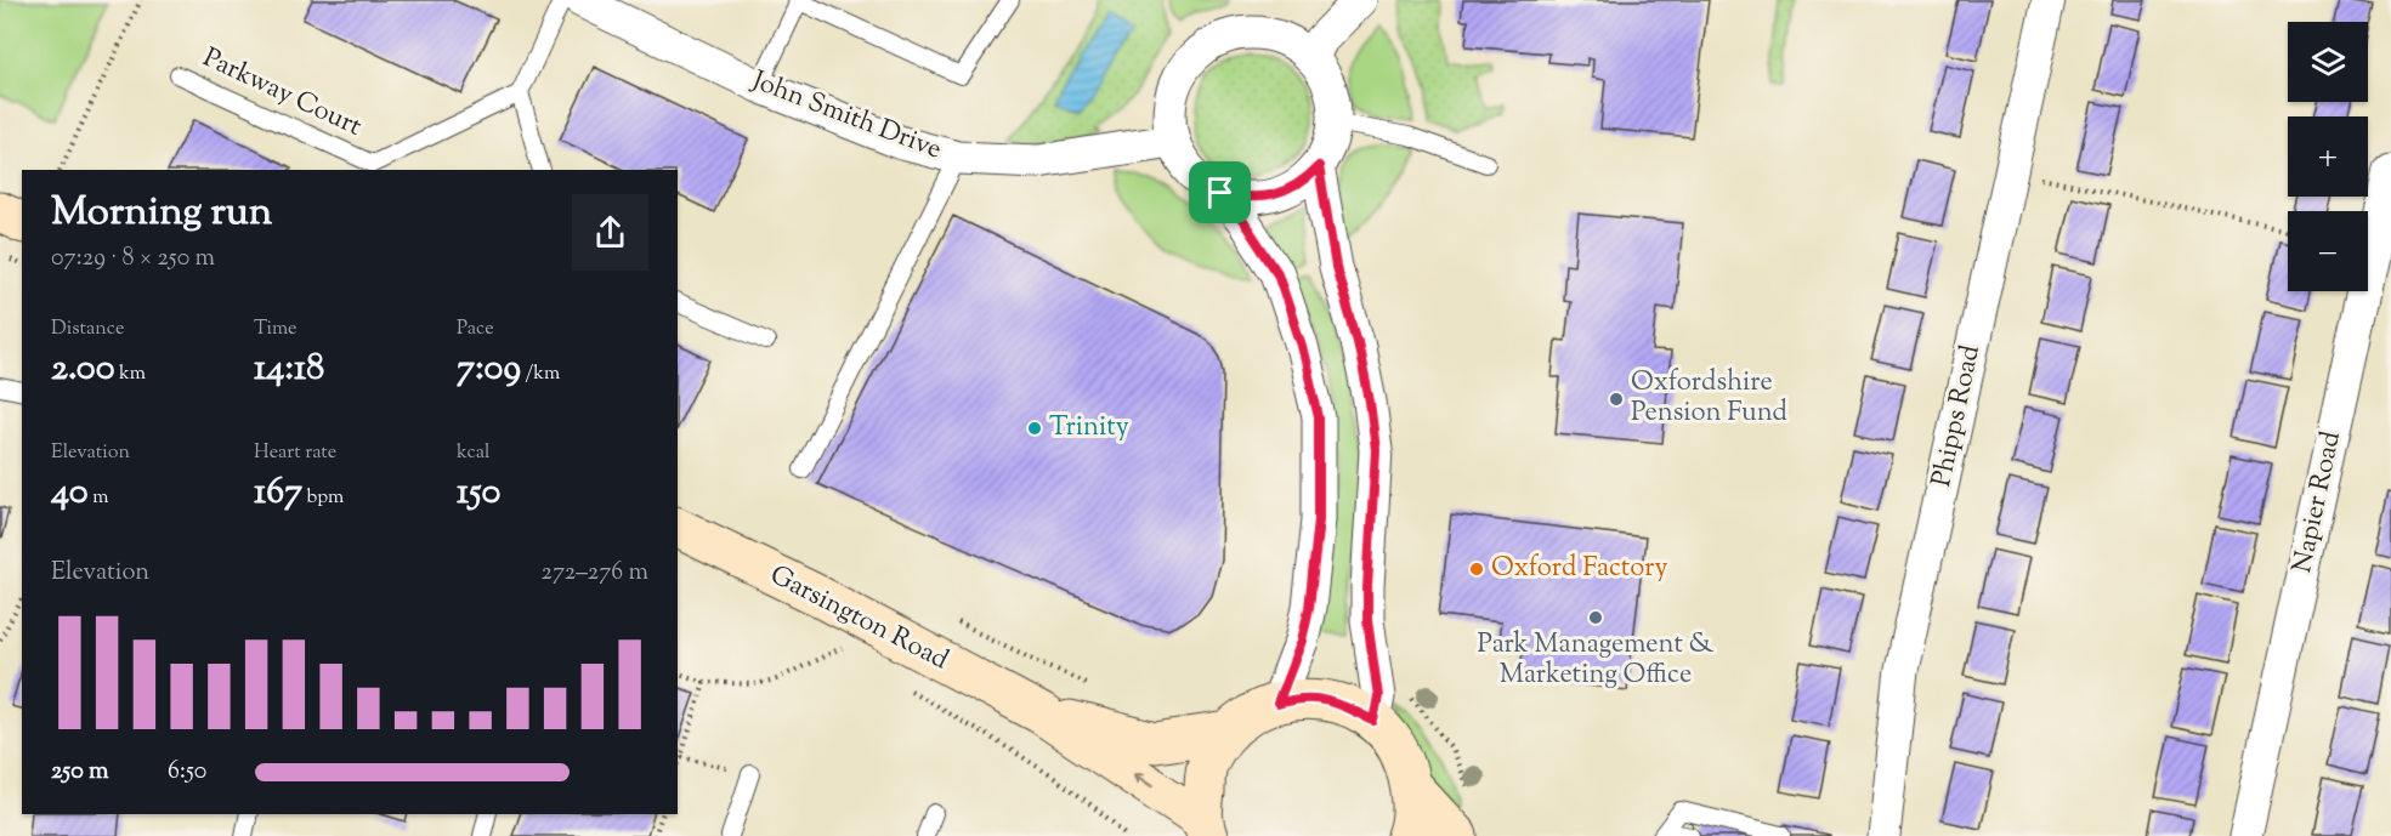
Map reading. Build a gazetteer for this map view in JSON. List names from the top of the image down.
{
  "streets": {
    "main road": ["Garsington Road"],
    "street": ["John Smith Drive", "Phipps Road", "Napier Road"],
    "lane": ["Parkway Court"]
  },
  "places": [
    "Oxfordshire Pension Fund",
    "Trinity",
    "Oxford Factory",
    "Park Management & Marketing Office"
  ],
  "page": {
    "map_buttons": ["+", "−"],
    "heading": ["Morning run", "07:29 · 8 × 250 m"],
    "stats": [
      ["Distance", "2.00 km"],
      ["Time", "14:18"],
      ["Pace", "7:09 /km"],
      ["Elevation", "40 m"],
      ["Heart rate", "167 bpm"],
      ["kcal", "150"]
    ],
    "chart": ["Elevation", "272–276 m"],
    "list": [
      {
        "name": "250 m",
        "note": "6:50"
      }
    ]
  }
}
